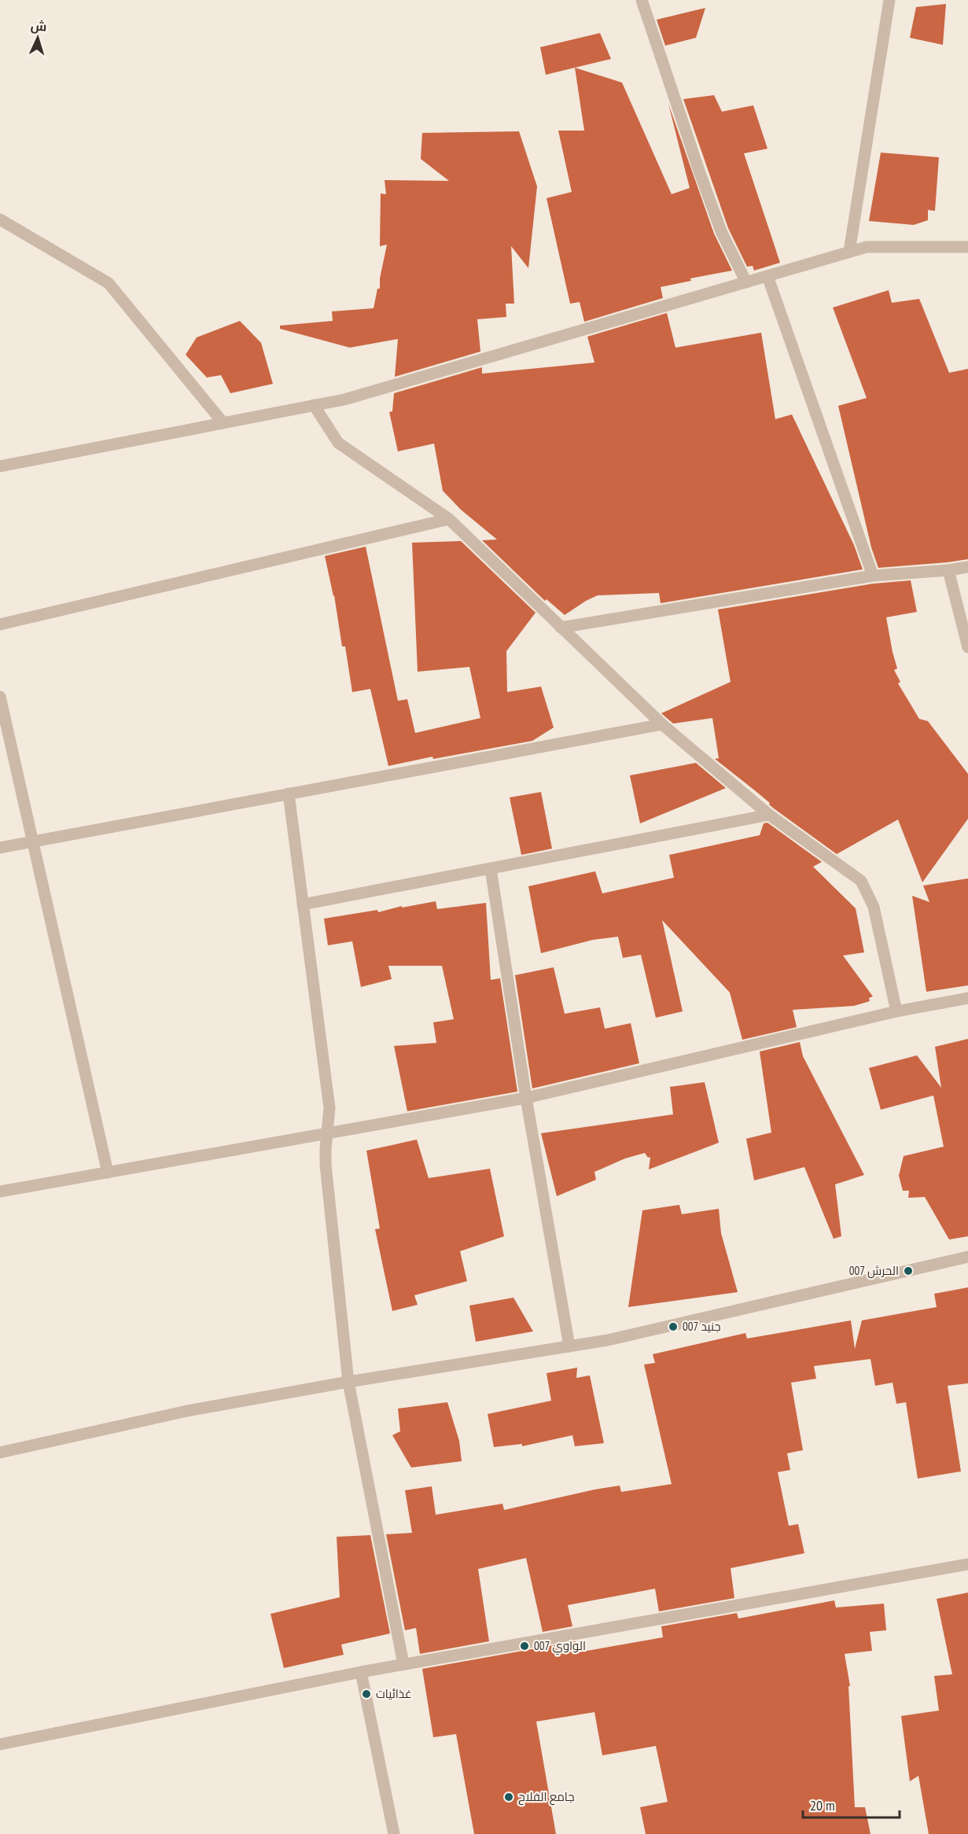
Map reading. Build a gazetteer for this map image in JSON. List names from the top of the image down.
{
  "places": [
    "الحرش 007",
    "جنيد 007",
    "الواوي 007",
    "غذائيات",
    "جامع الفلاح"
  ],
  "scale_bar": "20 m",
  "north": "top"
}
